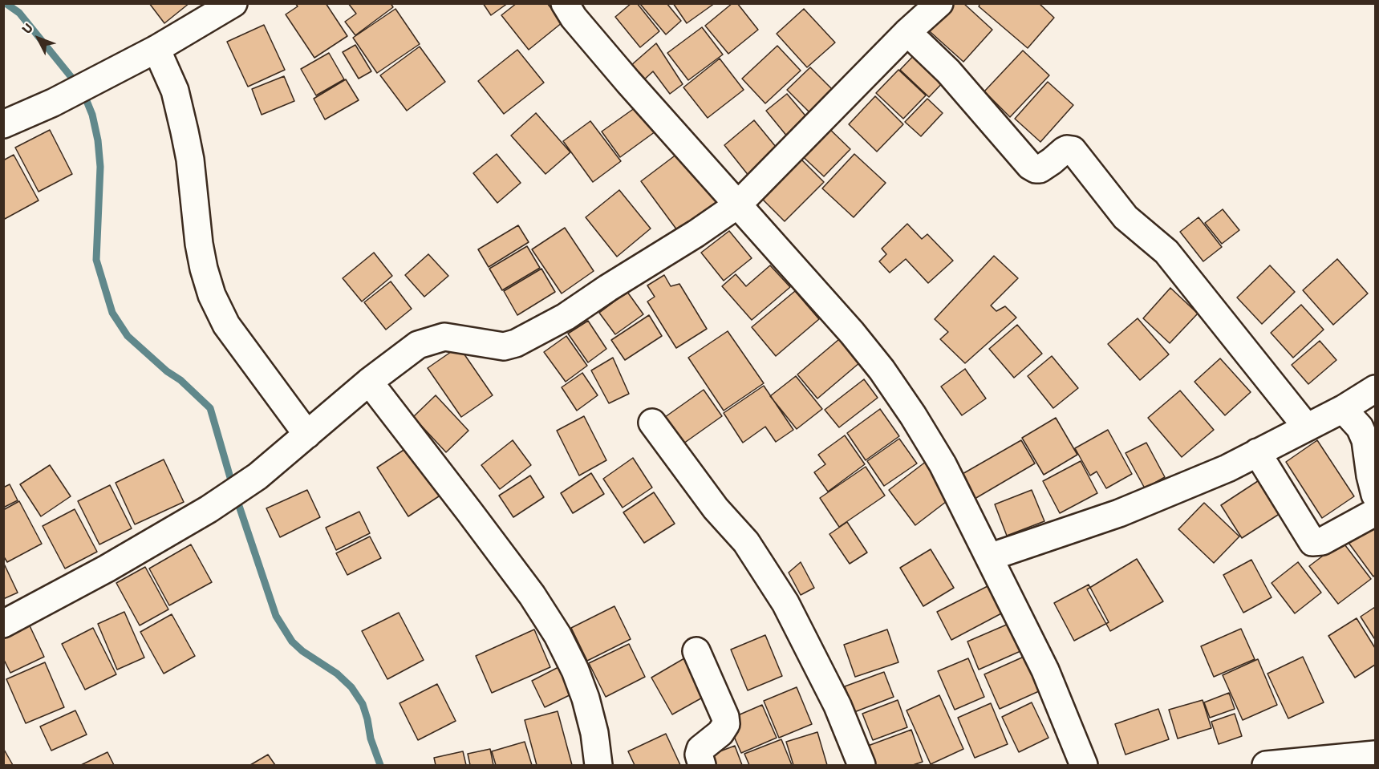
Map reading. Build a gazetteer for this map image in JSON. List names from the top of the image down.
{
  "north": "top left"
}
